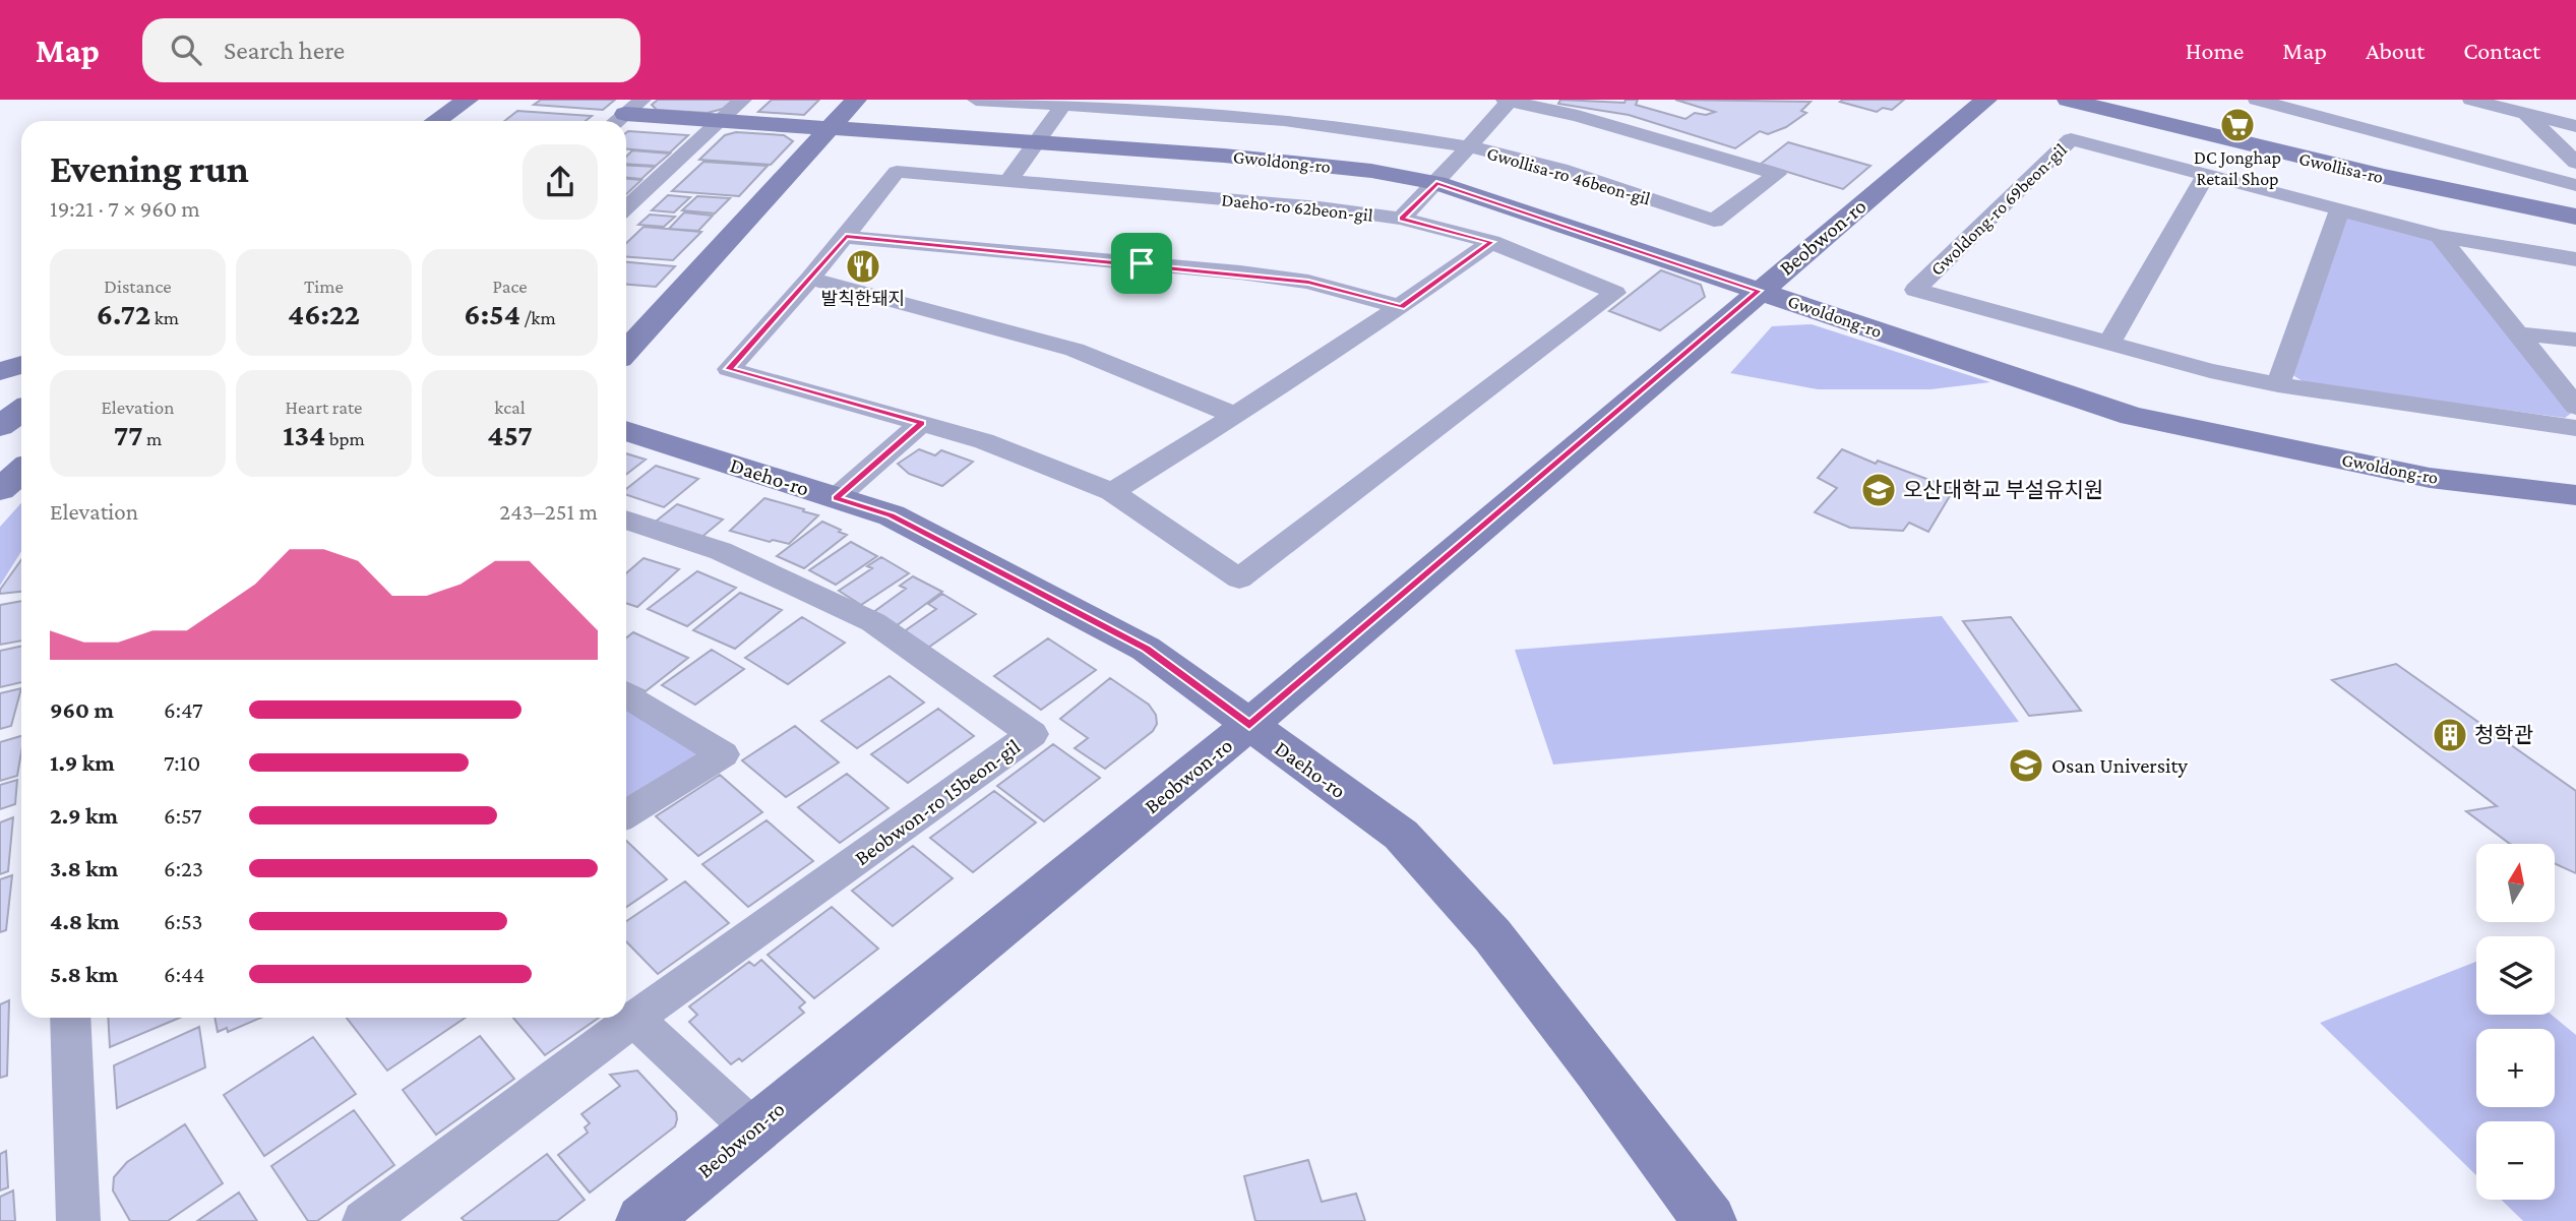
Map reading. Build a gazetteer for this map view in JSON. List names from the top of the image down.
{
  "streets": {
    "street": [
      "Gwoldong-ro",
      "Gwollisa-ro",
      "Gwollisa-ro 46beon-gil",
      "Daeho-ro 62beon-gil",
      "Gwoldong-ro 69beon-gil",
      "Beobwon-ro",
      "Daeho-ro",
      "Beobwon-ro 15beon-gil"
    ]
  },
  "crossings": [
    ["Gwoldong-ro", "Beobwon-ro"],
    ["Beobwon-ro", "Daeho-ro"]
  ],
  "places": {
    "supermarket": ["DC Jonghap Retail Shop"],
    "restaurant": ["발칙한돼지"],
    "school or university": ["오산대학교 부설유치원", "Osan University"],
    "building": ["청학관"]
  },
  "north": "top",
  "page": {
    "header": "Map",
    "search": "Search here",
    "nav": [
      "Home",
      "Map",
      "About",
      "Contact"
    ],
    "heading": ["Evening run", "19:21 · 7 × 960 m"],
    "stats": [
      ["Distance", "6.72 km"],
      ["Time", "46:22"],
      ["Pace", "6:54 /km"],
      ["Elevation", "77 m"],
      ["Heart rate", "134 bpm"],
      ["kcal", "457"]
    ],
    "chart": ["Elevation", "243–251 m"],
    "list": [
      {
        "name": "960 m",
        "note": "6:47"
      },
      {
        "name": "1.9 km",
        "note": "7:10"
      },
      {
        "name": "2.9 km",
        "note": "6:57"
      },
      {
        "name": "3.8 km",
        "note": "6:23"
      },
      {
        "name": "4.8 km",
        "note": "6:53"
      },
      {
        "name": "5.8 km",
        "note": "6:44"
      }
    ],
    "map_buttons": ["+", "−"]
  }
}
